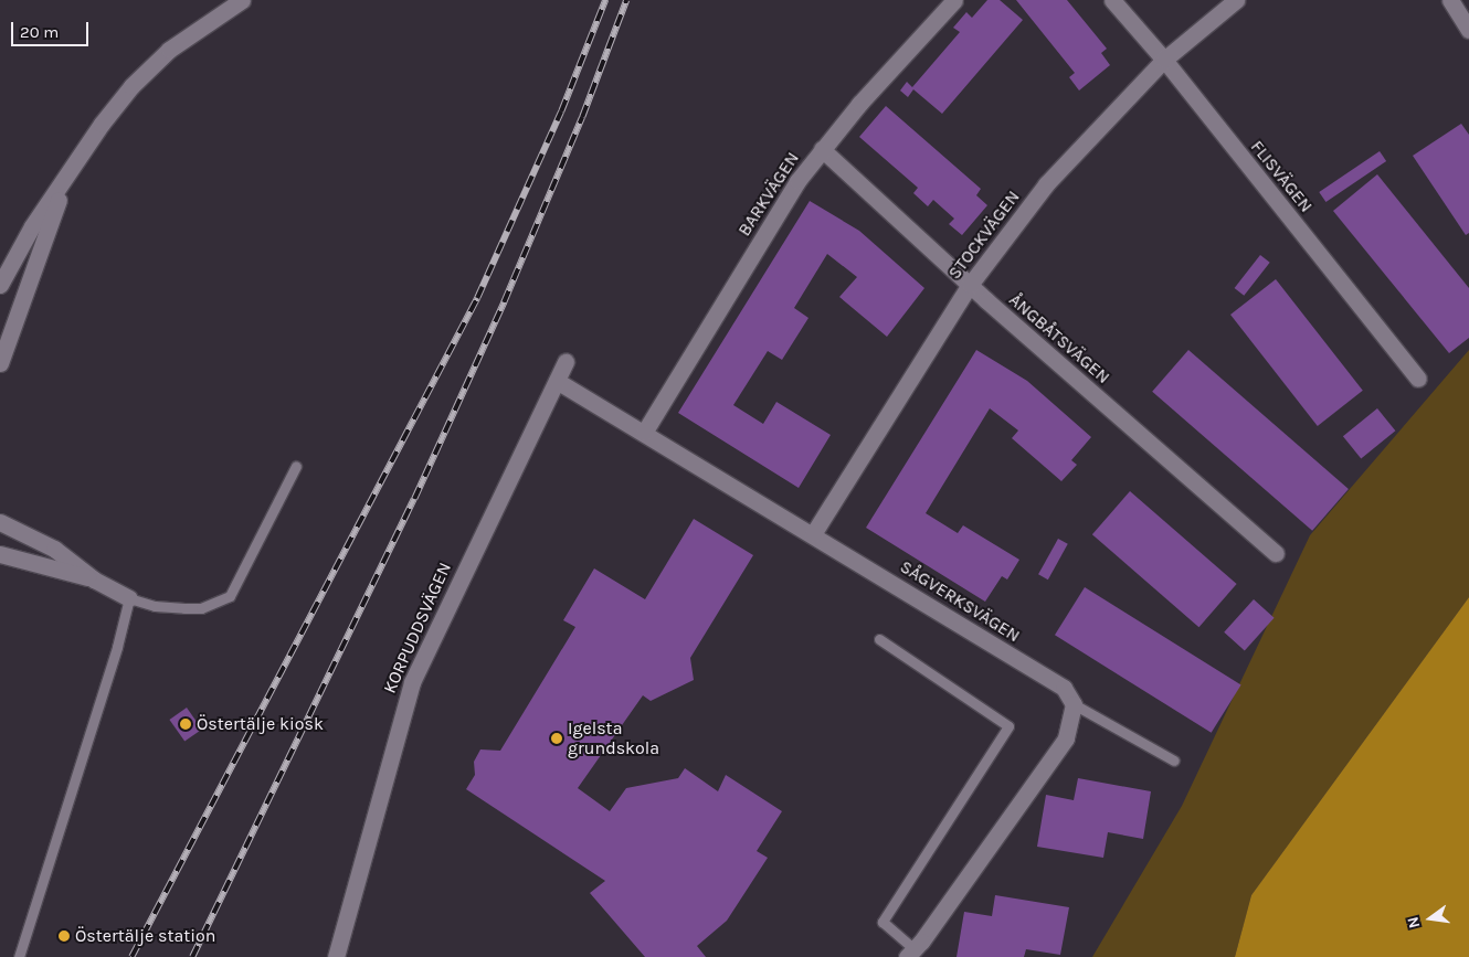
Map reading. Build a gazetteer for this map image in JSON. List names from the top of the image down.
{
  "streets": {
    "street": [
      "FLISVÄGEN",
      "BARKVÄGEN",
      "STOCKVÄGEN",
      "ÅNGBÅTSVÄGEN",
      "SÅGVERKSVÄGEN",
      "KORPUDDSVÄGEN"
    ]
  },
  "crossings": [
    ["FLISVÄGEN", "STOCKVÄGEN"],
    ["BARKVÄGEN", "ÅNGBÅTSVÄGEN"],
    ["BARKVÄGEN", "SÅGVERKSVÄGEN"],
    ["STOCKVÄGEN", "ÅNGBÅTSVÄGEN"],
    ["STOCKVÄGEN", "SÅGVERKSVÄGEN"],
    ["SÅGVERKSVÄGEN", "KORPUDDSVÄGEN"]
  ],
  "places": ["Östertälje kiosk", "Igelsta grundskola", "Östertälje station"],
  "scale_bar": "20 m",
  "north": "left"
}
